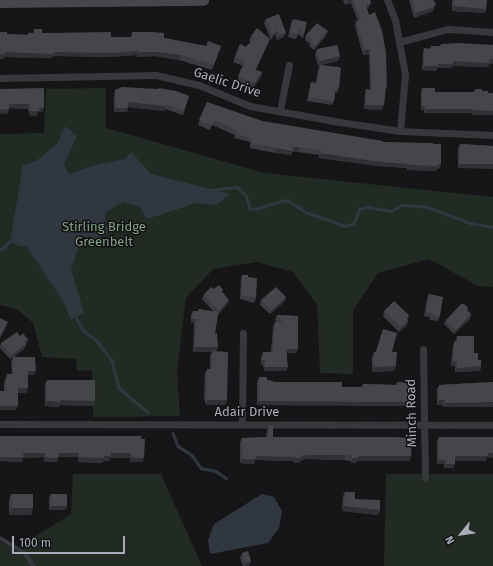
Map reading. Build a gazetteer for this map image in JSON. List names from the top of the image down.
{
  "streets": {
    "street": ["Gaelic Drive", "Adair Drive", "Minch Road"]
  },
  "crossings": [
    ["Adair Drive", "Minch Road"]
  ],
  "parks": ["Stirling Bridge Greenbelt"],
  "scale_bar": "100 m",
  "north": "bottom left"
}
